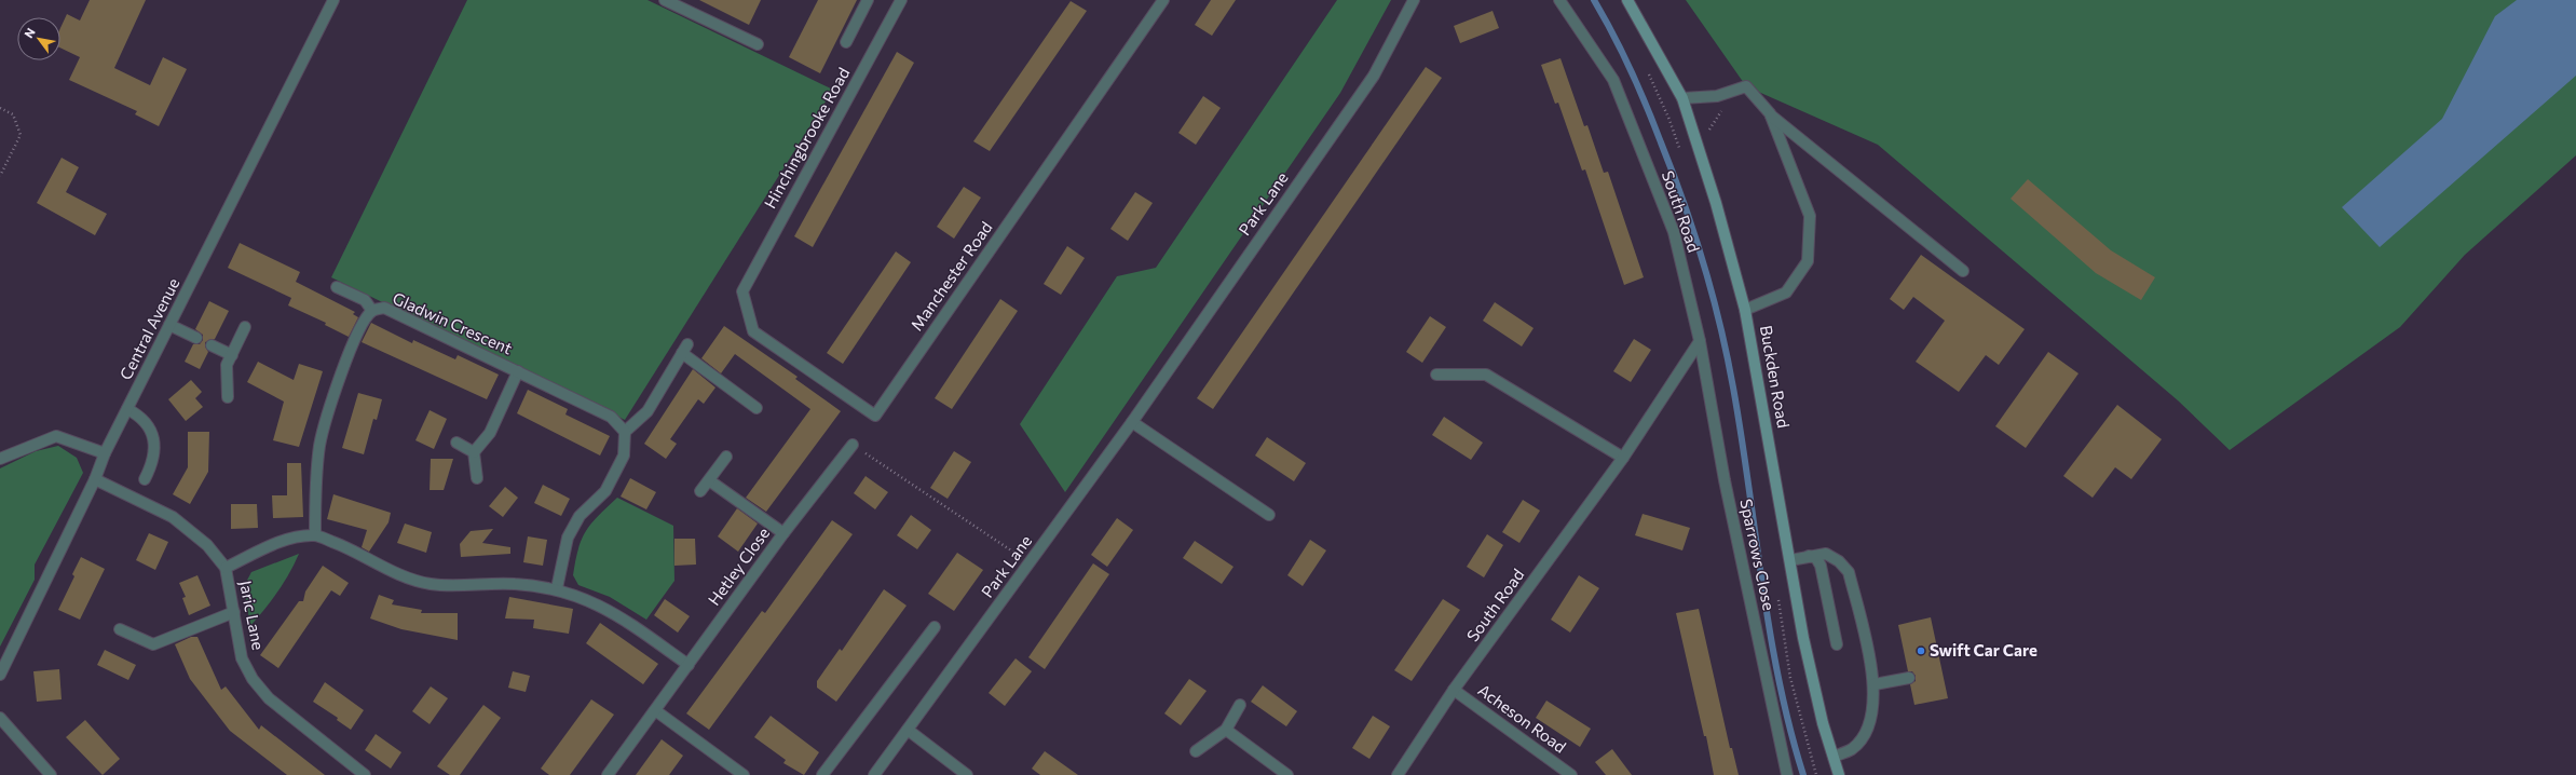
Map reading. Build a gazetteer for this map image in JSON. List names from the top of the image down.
{
  "streets": {
    "main road": ["Buckden Road"],
    "street": [
      "Hinchingbrooke Road",
      "Park Lane",
      "South Road",
      "Manchester Road",
      "Gladwin Crescent",
      "Central Avenue",
      "Sparrows Close",
      "Hetley Close",
      "Jaric Lane",
      "Acheson Road"
    ]
  },
  "crossings": [
    ["Hinchingbrooke Road", "Manchester Road"],
    ["South Road", "Sparrows Close"],
    ["South Road", "Acheson Road"],
    ["Central Avenue", "Jaric Lane"]
  ],
  "places": ["Swift Car Care"],
  "north": "top left"
}
